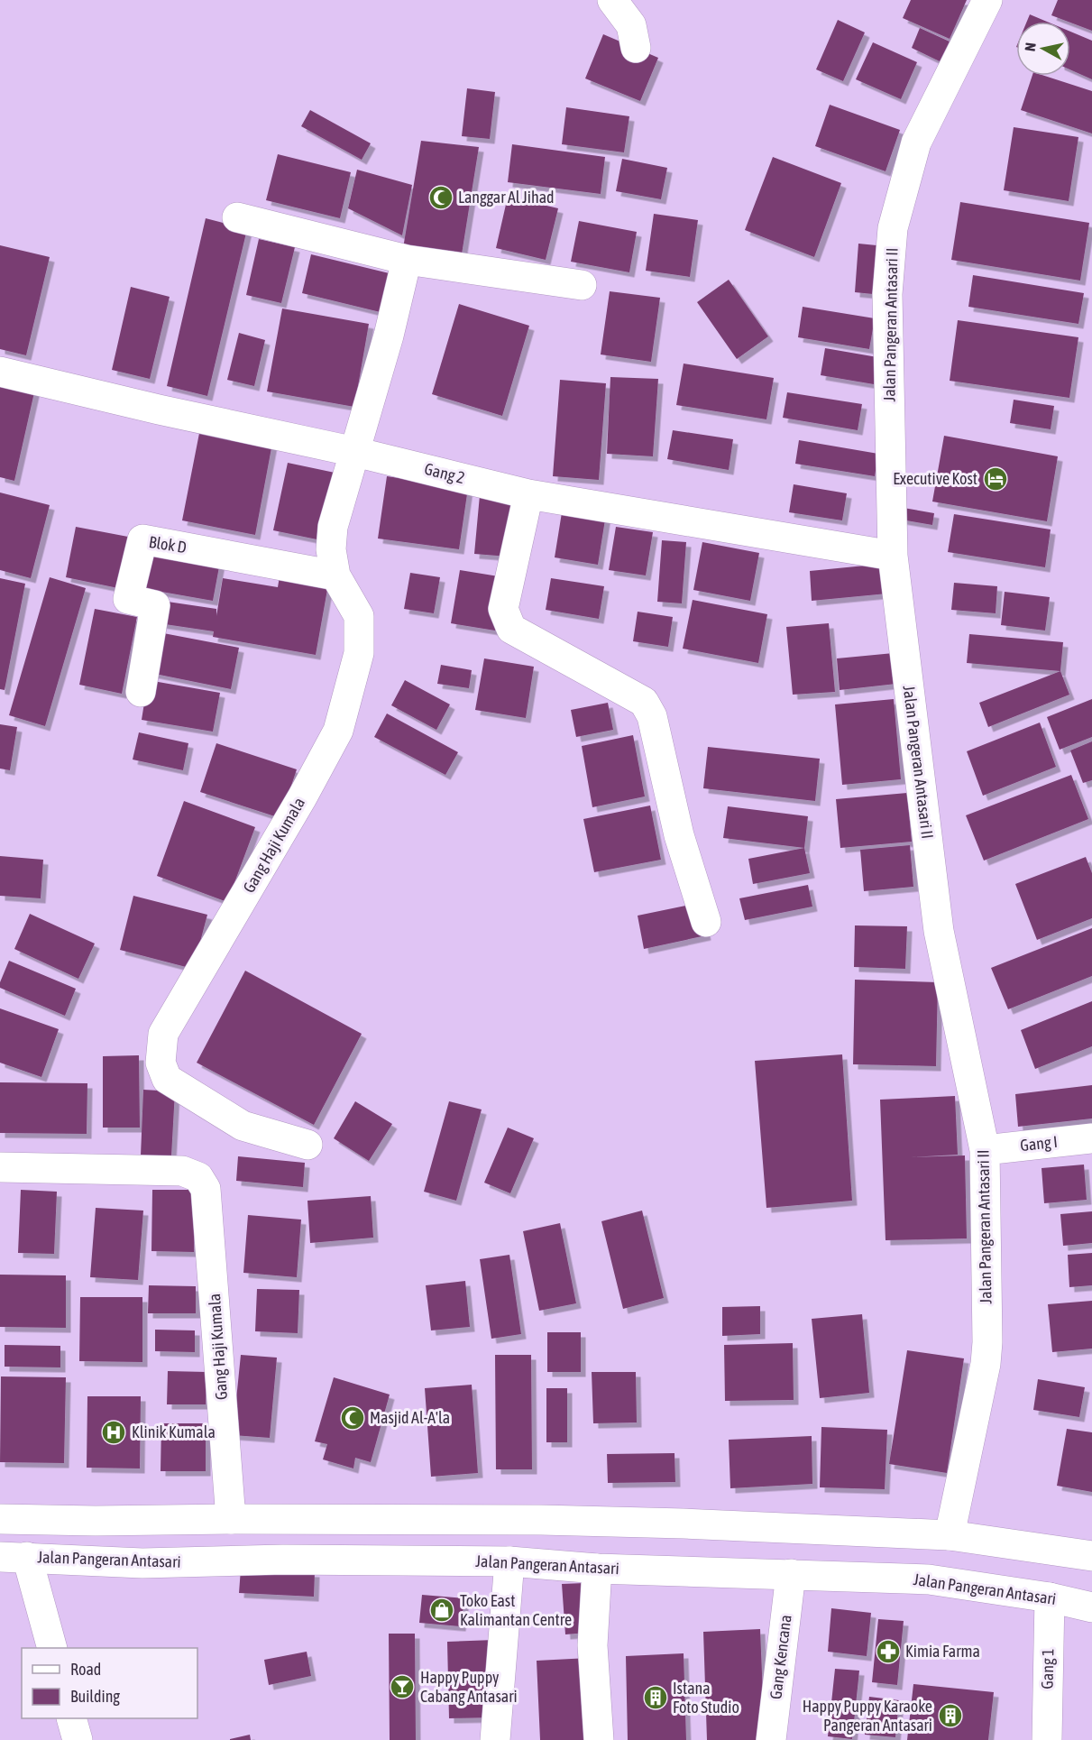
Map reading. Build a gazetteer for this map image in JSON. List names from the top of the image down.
{
  "streets": {
    "main road": [
      "Jalan Pangeran Antasari II",
      "Gang 2",
      "Blok D",
      "Gang Haji Kumala",
      "Gang I",
      "Jalan Pangeran Antasari",
      "Gang Kencana",
      "Gang 1"
    ]
  },
  "crossings": [
    ["Jalan Pangeran Antasari II", "Gang 2"],
    ["Jalan Pangeran Antasari II", "Gang I"],
    ["Gang 2", "Gang Haji Kumala"],
    ["Blok D", "Gang Haji Kumala"],
    ["Jalan Pangeran Antasari", "Gang Kencana"],
    ["Jalan Pangeran Antasari", "Gang 1"]
  ],
  "places": {
    "mosque": ["Langgar Al Jihad", "Masjid Al-A'la"],
    "hotel": ["Executive Kost"],
    "hospital": ["Klinik Kumala"],
    "shop": ["Toko East Kalimantan Centre"],
    "pharmacy": ["Kimia Farma"],
    "bar": ["Happy Puppy Cabang Antasari"],
    "building": ["Istana Foto Studio", "Happy Puppy Karaoke Pangeran Antasari"]
  },
  "legend": ["Road", "Building"],
  "north": "left"
}
